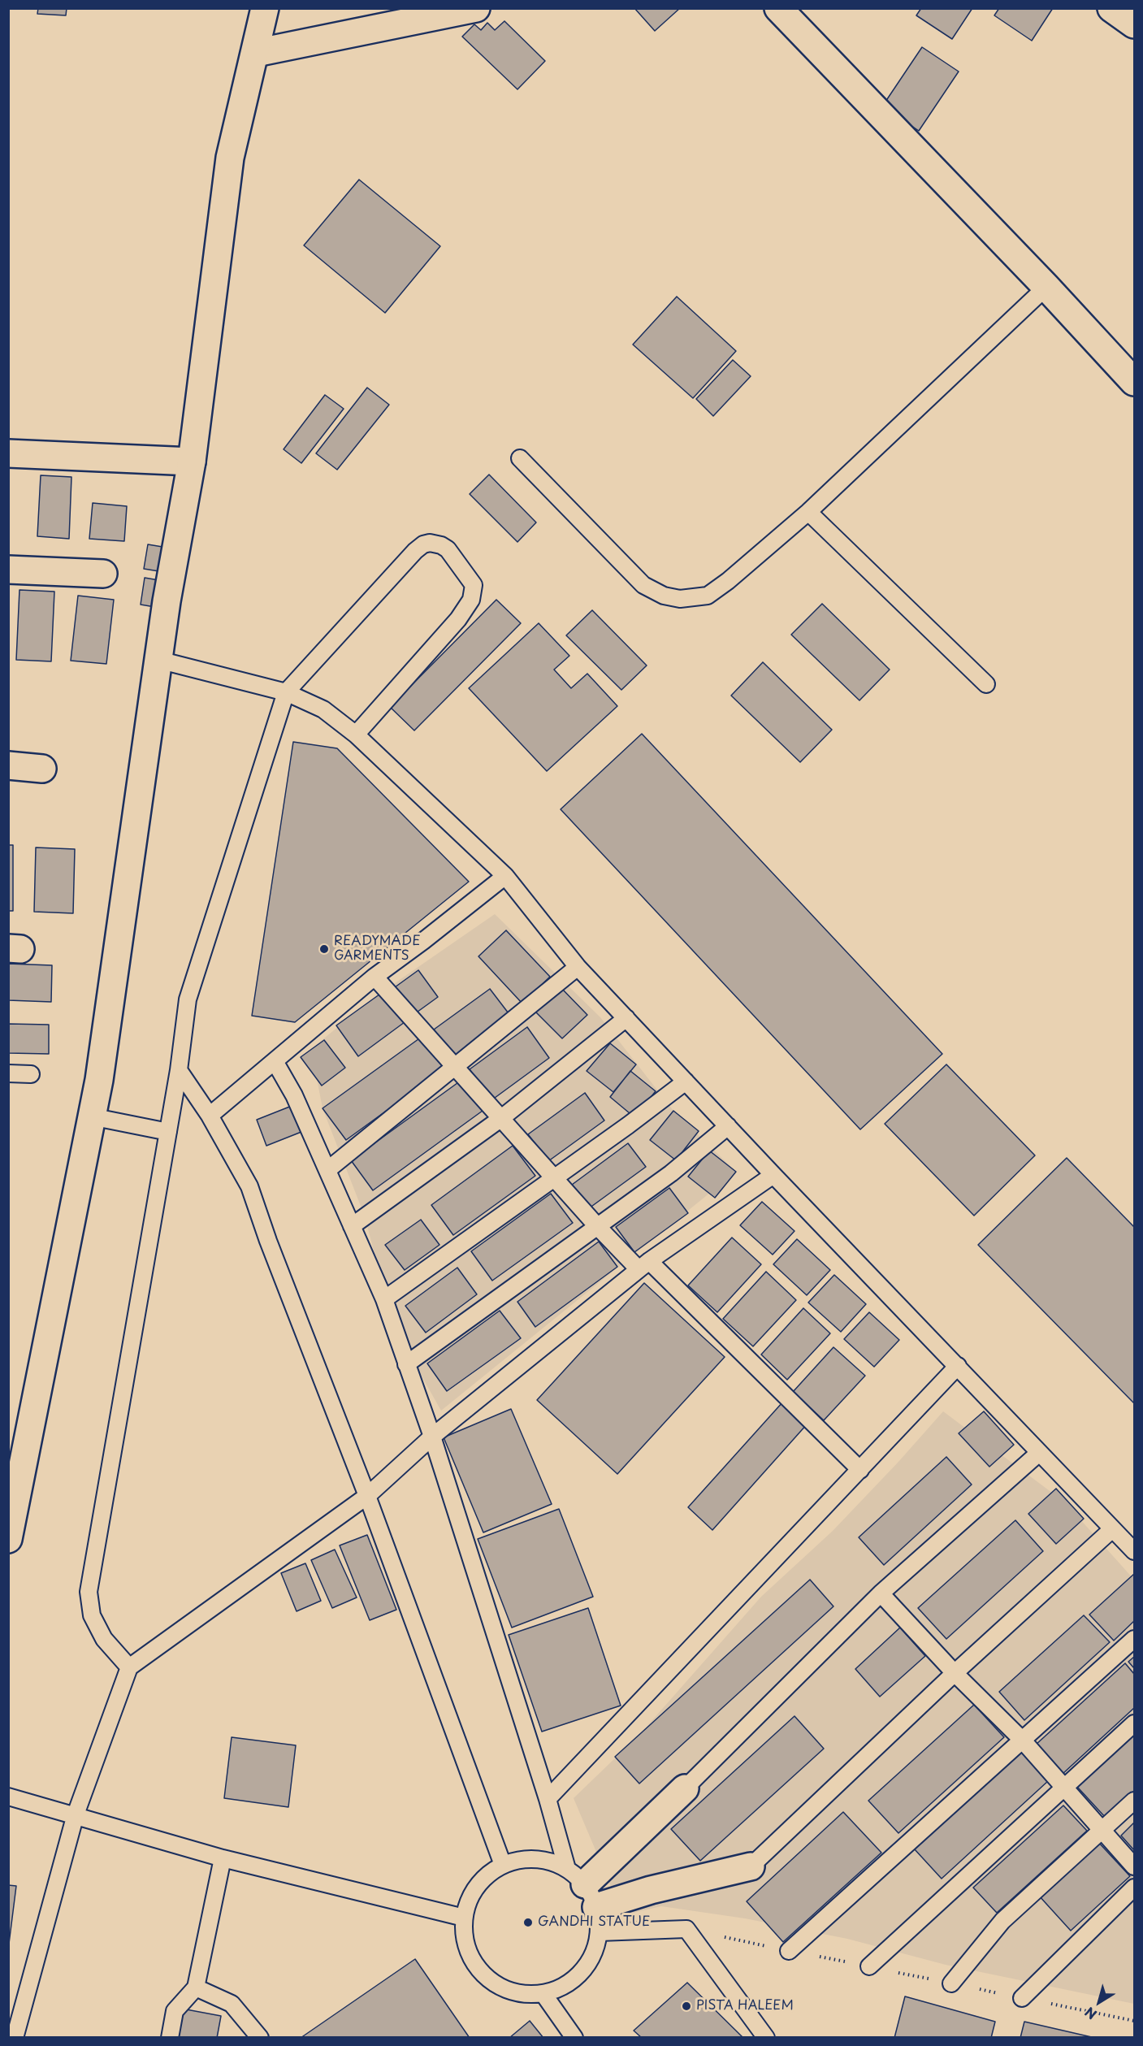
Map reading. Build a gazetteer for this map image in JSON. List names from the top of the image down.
{
  "places": ["READYMADE GARMENTS", "GANDHI STATUE", "PISTA HALEEM"],
  "north": "bottom left"
}
